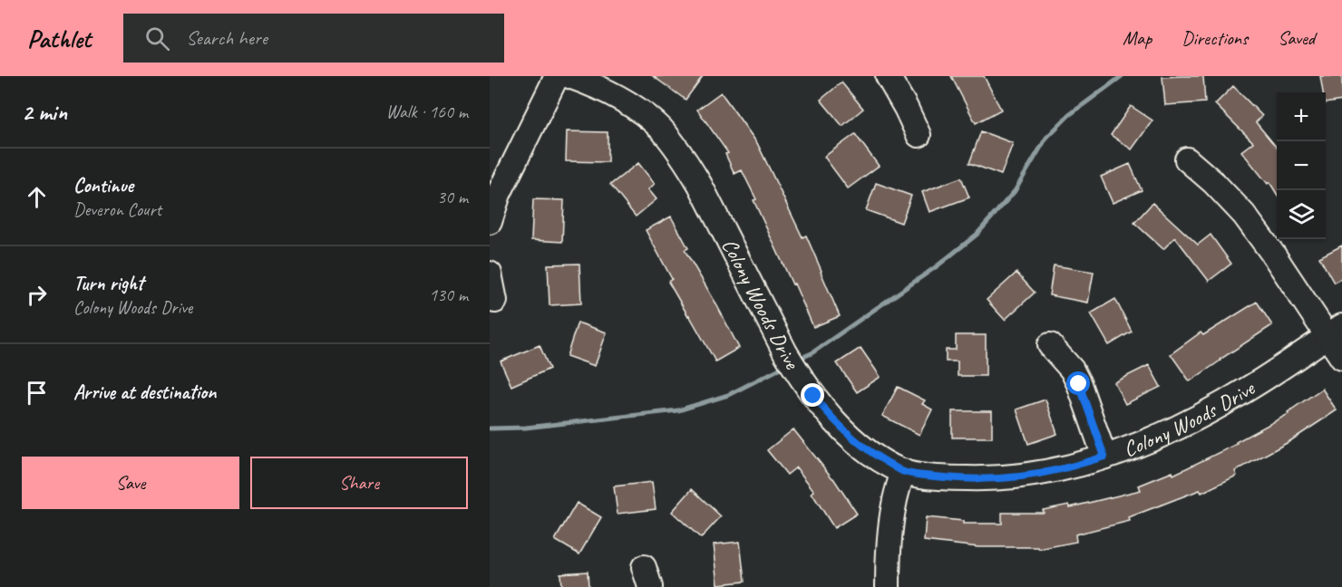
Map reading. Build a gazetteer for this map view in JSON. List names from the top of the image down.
{
  "streets": {
    "street": ["Colony Woods Drive"]
  },
  "page": {
    "header": "Pathlet",
    "search": "Search here",
    "nav": ["Map", "Directions", "Saved"],
    "heading": ["2 min", "Walk · 160 m"],
    "map_buttons": ["+", "−"],
    "list": [
      ["Continue", "Deveron Court", "30 m"],
      ["Turn right", "Colony Woods Drive", "130 m"],
      "Arrive at destination"
    ],
    "buttons": ["Save", "Share"]
  }
}
